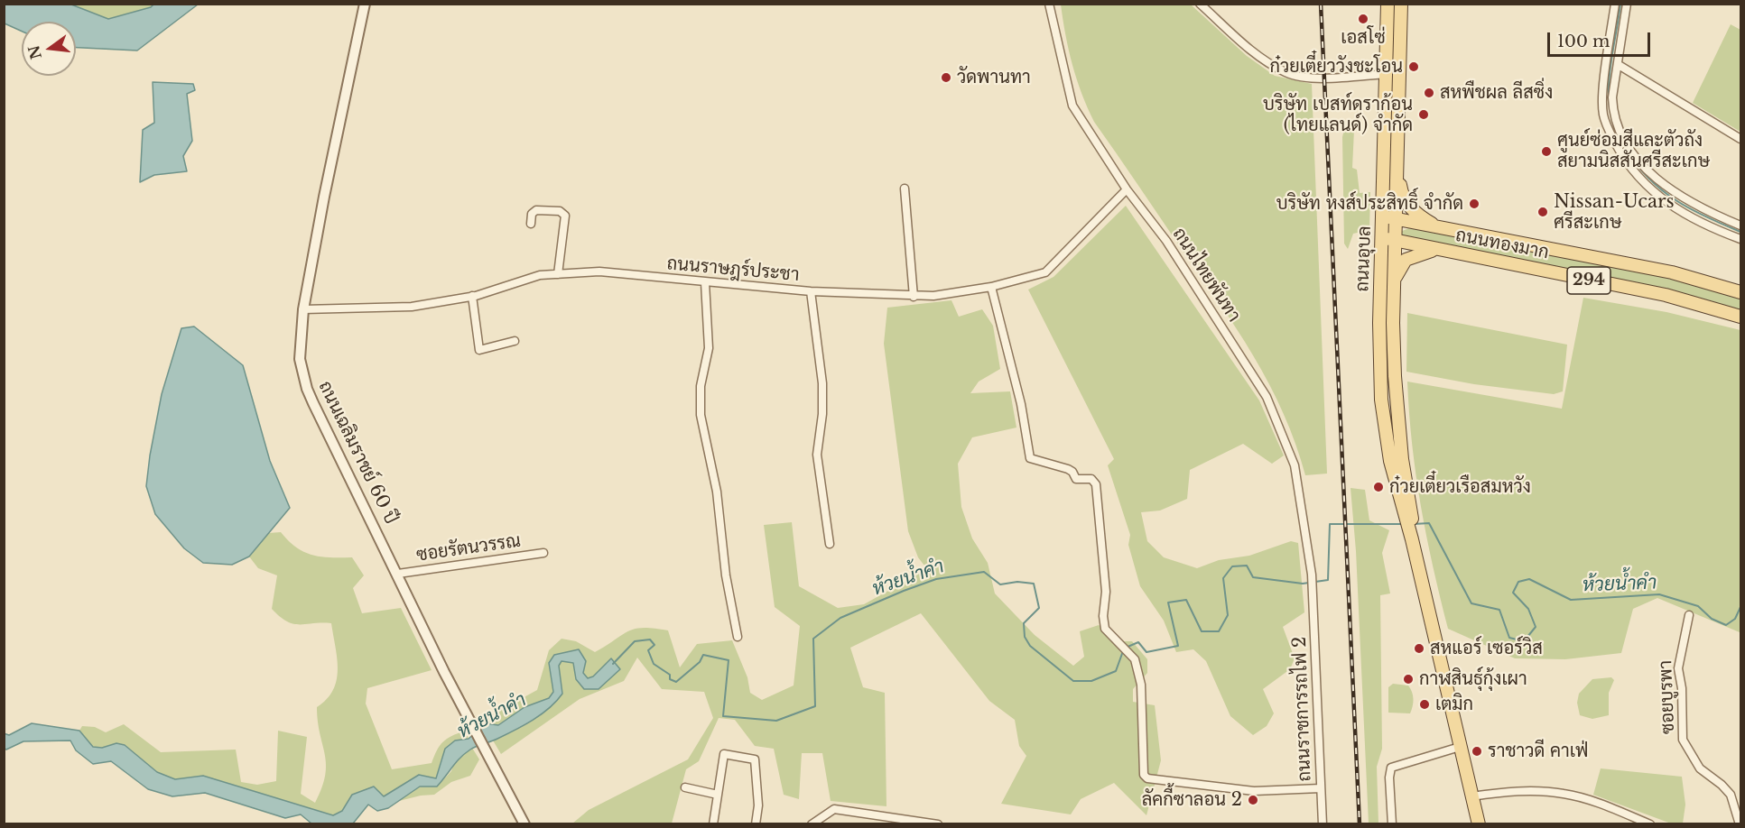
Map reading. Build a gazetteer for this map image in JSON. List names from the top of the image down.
{
  "streets": {
    "main road": ["ถนนทองมาก", "ถนนอุบล", "294"],
    "street": [
      "ถนนราษฎร์ประชา",
      "ถนนไทยพันทา",
      "ถนนเฉลิมราชย์ 60 ปี",
      "ซอยรัตนวรรณ",
      "ซอยบูรพา",
      "ถนนราชการรถไฟ 2"
    ]
  },
  "crossings": [
    ["ถนนทองมาก", "ถนนอุบล"],
    ["ถนนราษฎร์ประชา", "ถนนไทยพันทา"],
    ["ถนนราษฎร์ประชา", "ถนนเฉลิมราชย์ 60 ปี"],
    ["ถนนไทยพันทา", "ถนนราชการรถไฟ 2"],
    ["ถนนเฉลิมราชย์ 60 ปี", "ซอยรัตนวรรณ"]
  ],
  "water": ["ห้วยน้ำคำ"],
  "places": [
    "เอสโซ่",
    "ก๋วยเตี๋ยววังชะโอน",
    "วัดพานทา",
    "สหพืชผล ลีสซิ่ง",
    "บริษัท เบสท์ดราก้อน (ไทยแลนด์) จำกัด",
    "ศูนย์ซ่อมสีและตัวถัง สยามนิสสันศรีสะเกษ",
    "บริษัท หงส์ประสิทธิ์ จำกัด",
    "Nissan-Ucars ศรีสะเกษ",
    "ก๋วยเตี๋ยวเรือสมหวัง",
    "สหแอร์ เซอร์วิส",
    "กาฬสินธุ์กุ้งเผา",
    "เตมิก",
    "ราชาวดี คาเฟ่",
    "ลัคกี้ซาลอน 2"
  ],
  "scale_bar": "100 m",
  "north": "left"
}
